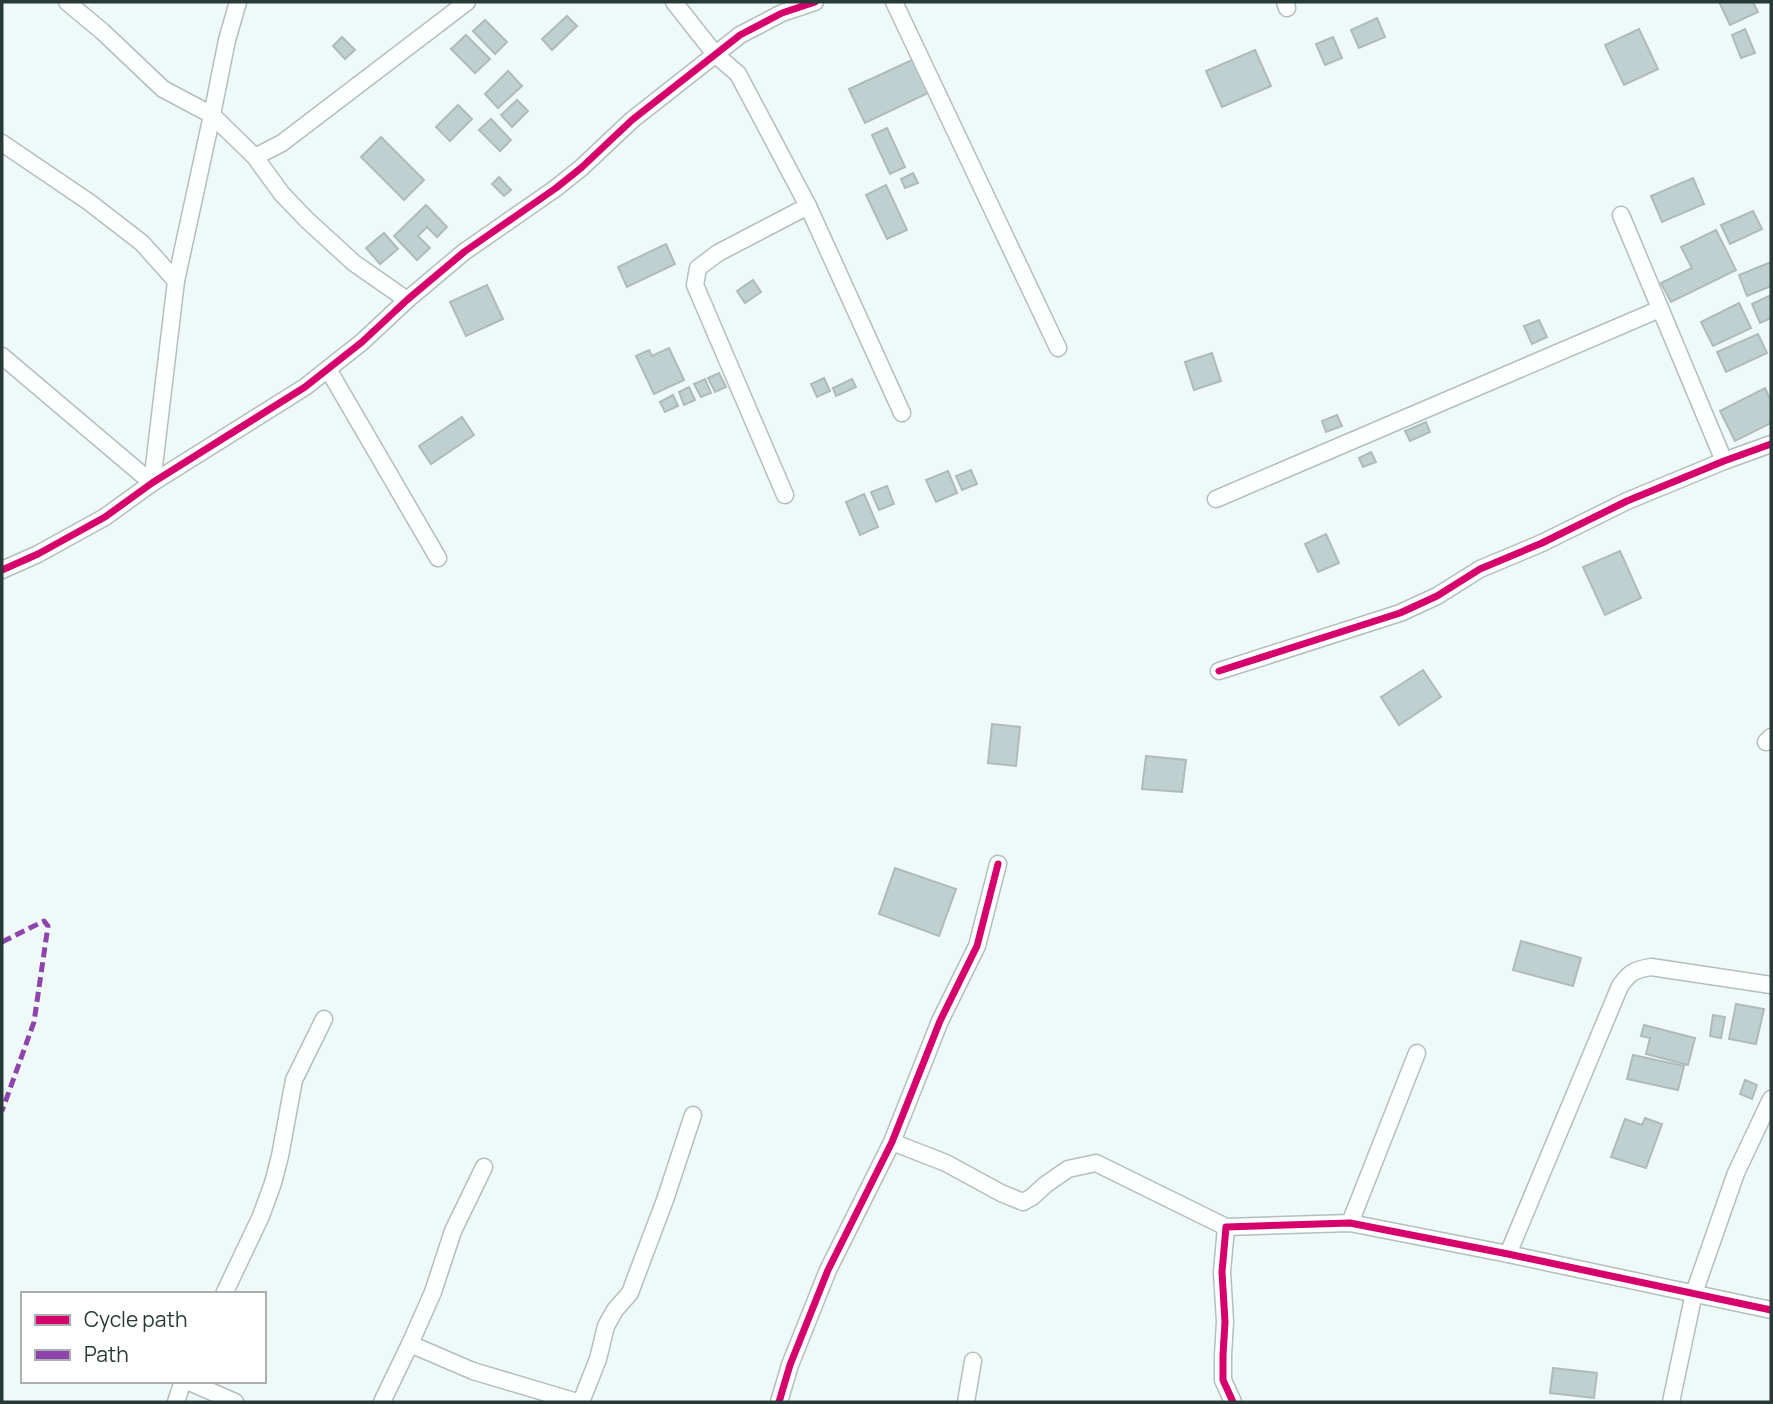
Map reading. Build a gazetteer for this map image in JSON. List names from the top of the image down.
{
  "legend": ["Cycle path", "Path"]
}
